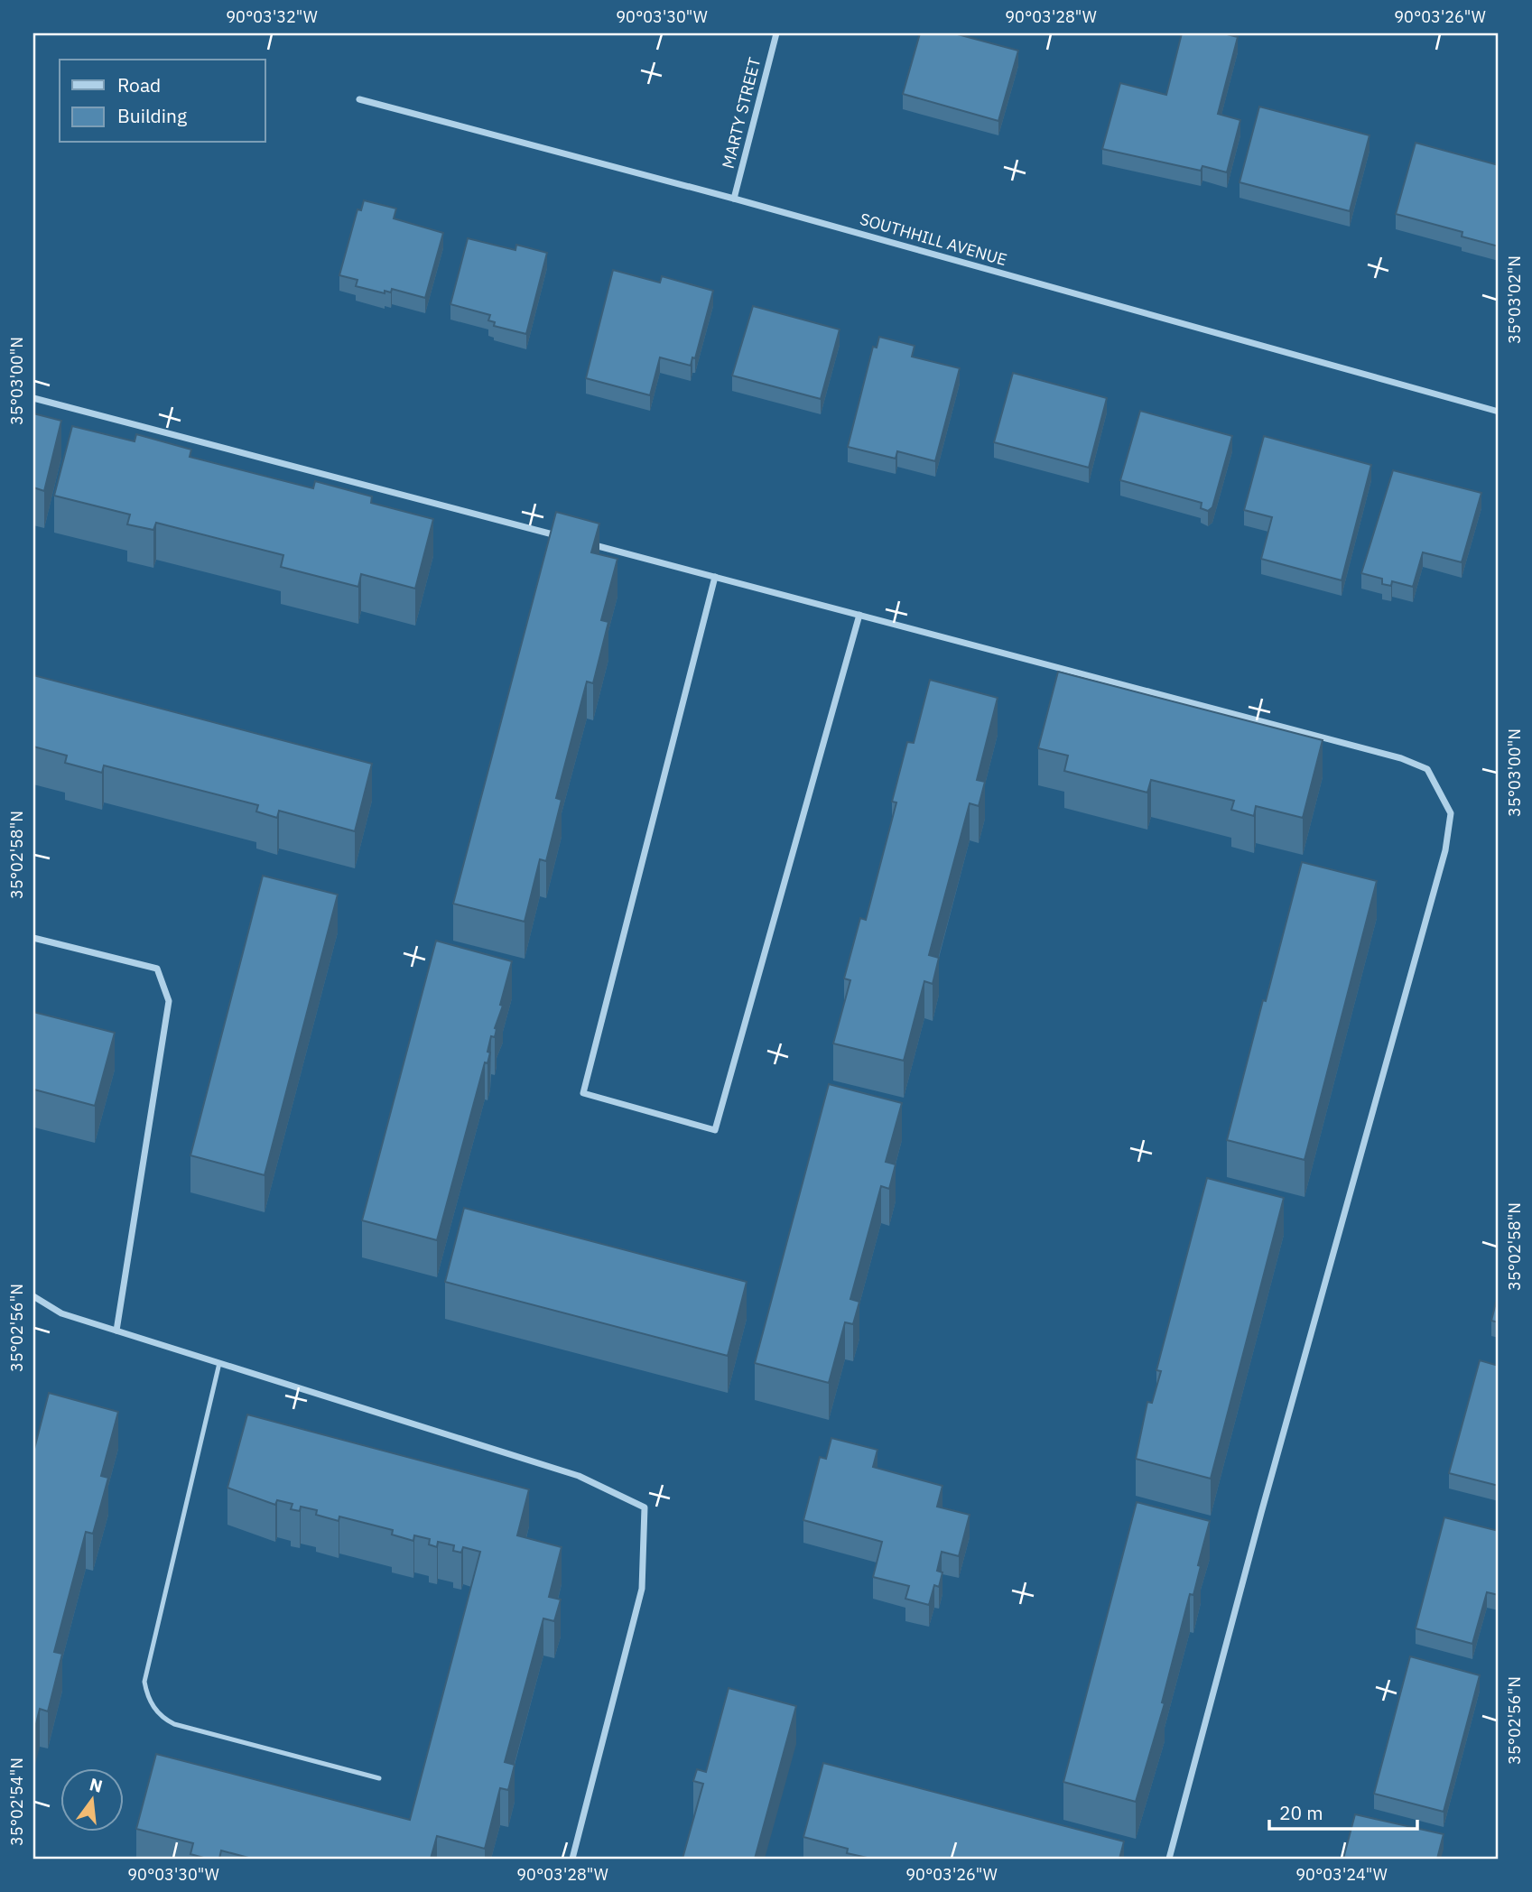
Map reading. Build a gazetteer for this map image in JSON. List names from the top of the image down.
{
  "streets": {
    "street": ["MARTY STREET", "SOUTHHILL AVENUE"]
  },
  "crossings": [
    ["MARTY STREET", "SOUTHHILL AVENUE"]
  ],
  "legend": ["Road", "Building"],
  "scale_bar": "20 m",
  "north": "top",
  "coordinates": [
    "90°03'32\"W",
    "90°03'30\"W",
    "90°03'28\"W",
    "90°03'26\"W",
    "35°03'02\"N",
    "35°03'00\"N",
    "35°02'58\"N",
    "35°02'56\"N",
    "35°02'54\"N",
    "90°03'24\"W"
  ]
}
